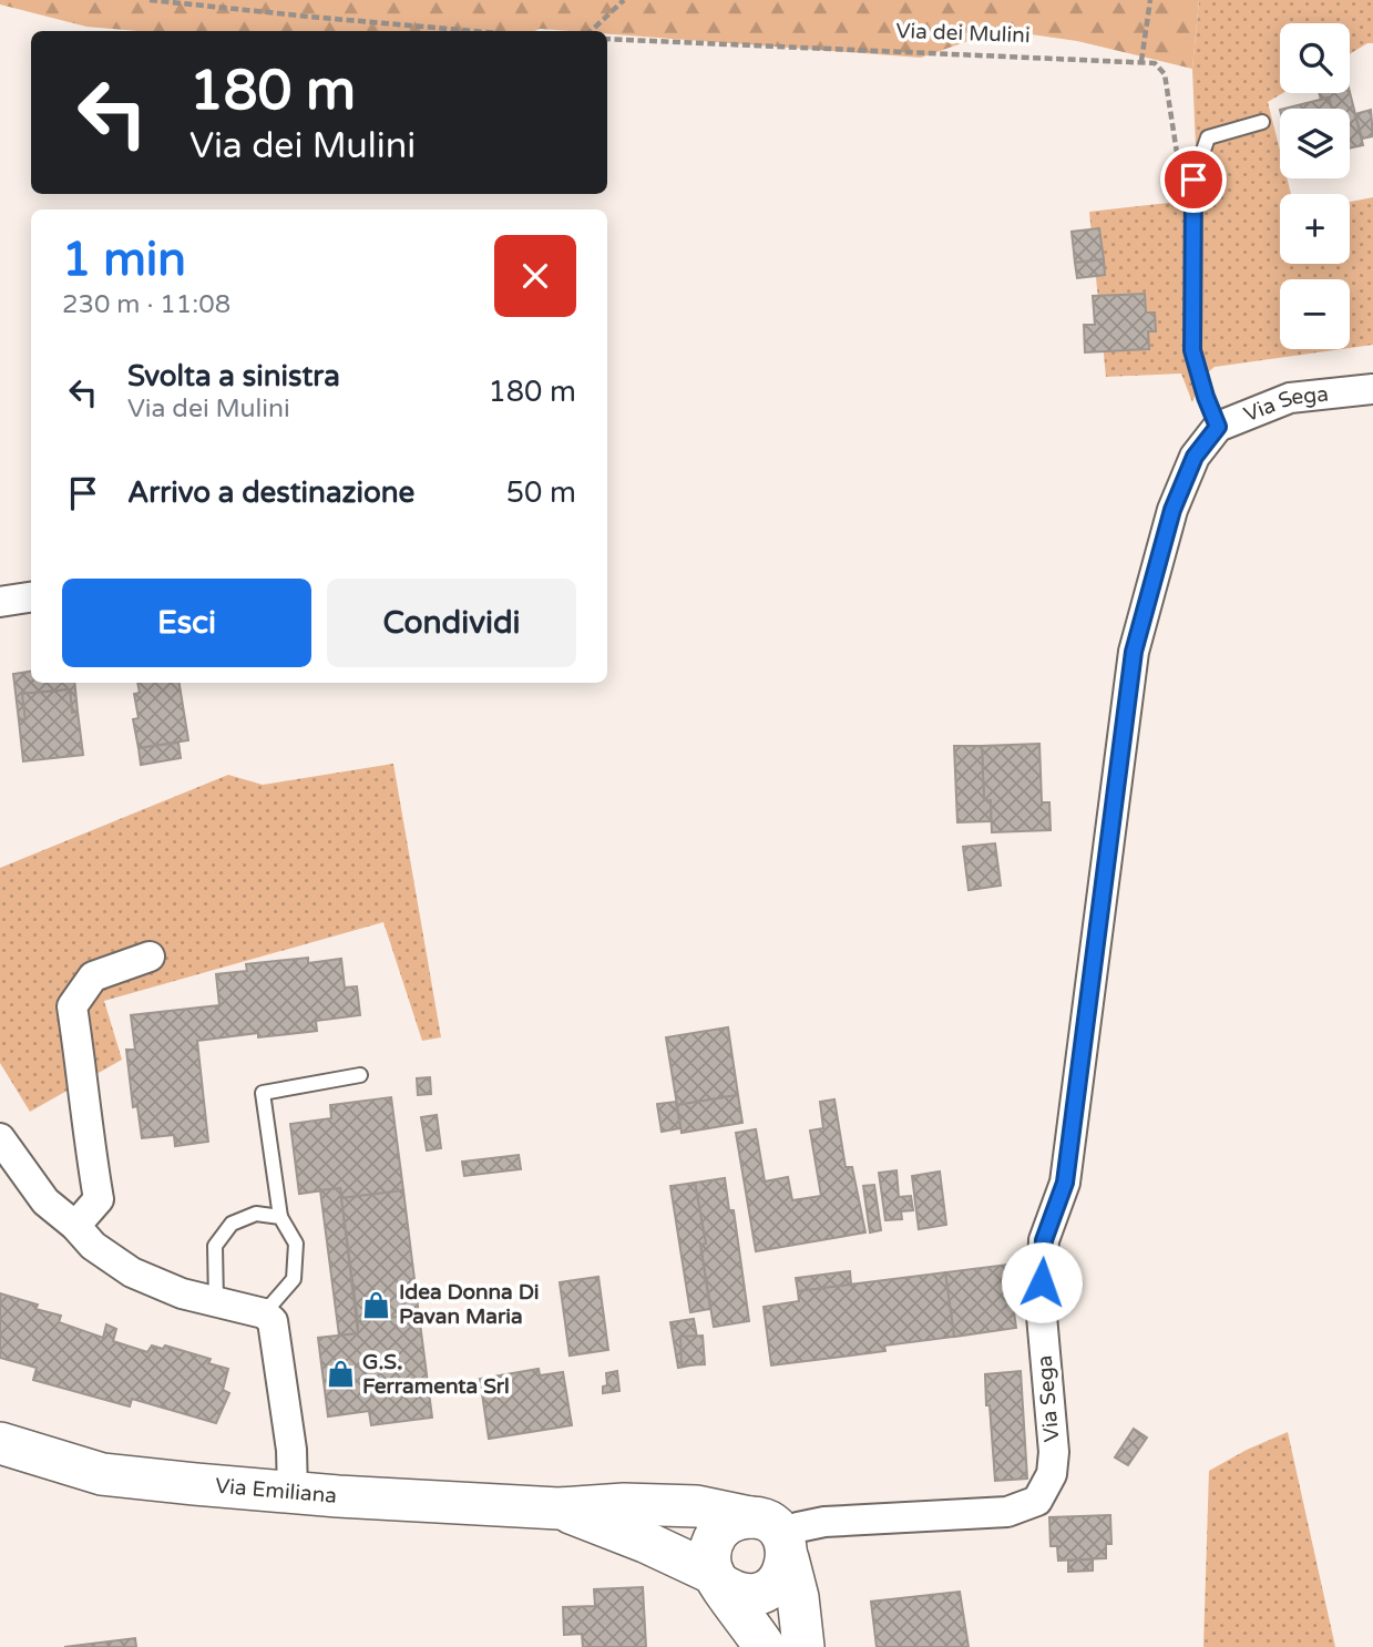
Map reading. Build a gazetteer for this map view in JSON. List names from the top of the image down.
{
  "streets": {
    "main road": ["Via Emiliana"],
    "street": ["Via Sega"],
    "path": ["Via dei Mulini"]
  },
  "crossings": [
    ["Via Sega", "Via Emiliana"]
  ],
  "places": {
    "shop": ["Idea Donna Di Pavan Maria", "G.S. Ferramenta Srl"]
  },
  "page": {
    "map_buttons": ["+", "−"],
    "turn": ["180 m", "Via dei Mulini"],
    "heading": ["1 min", "230 m · 11:08"],
    "list": [
      {
        "name": "Svolta a sinistra",
        "note": "Via dei Mulini",
        "value": "180 m"
      },
      {
        "name": "Arrivo a destinazione",
        "value": "50 m"
      }
    ],
    "buttons": ["Esci", "Condividi"]
  }
}
